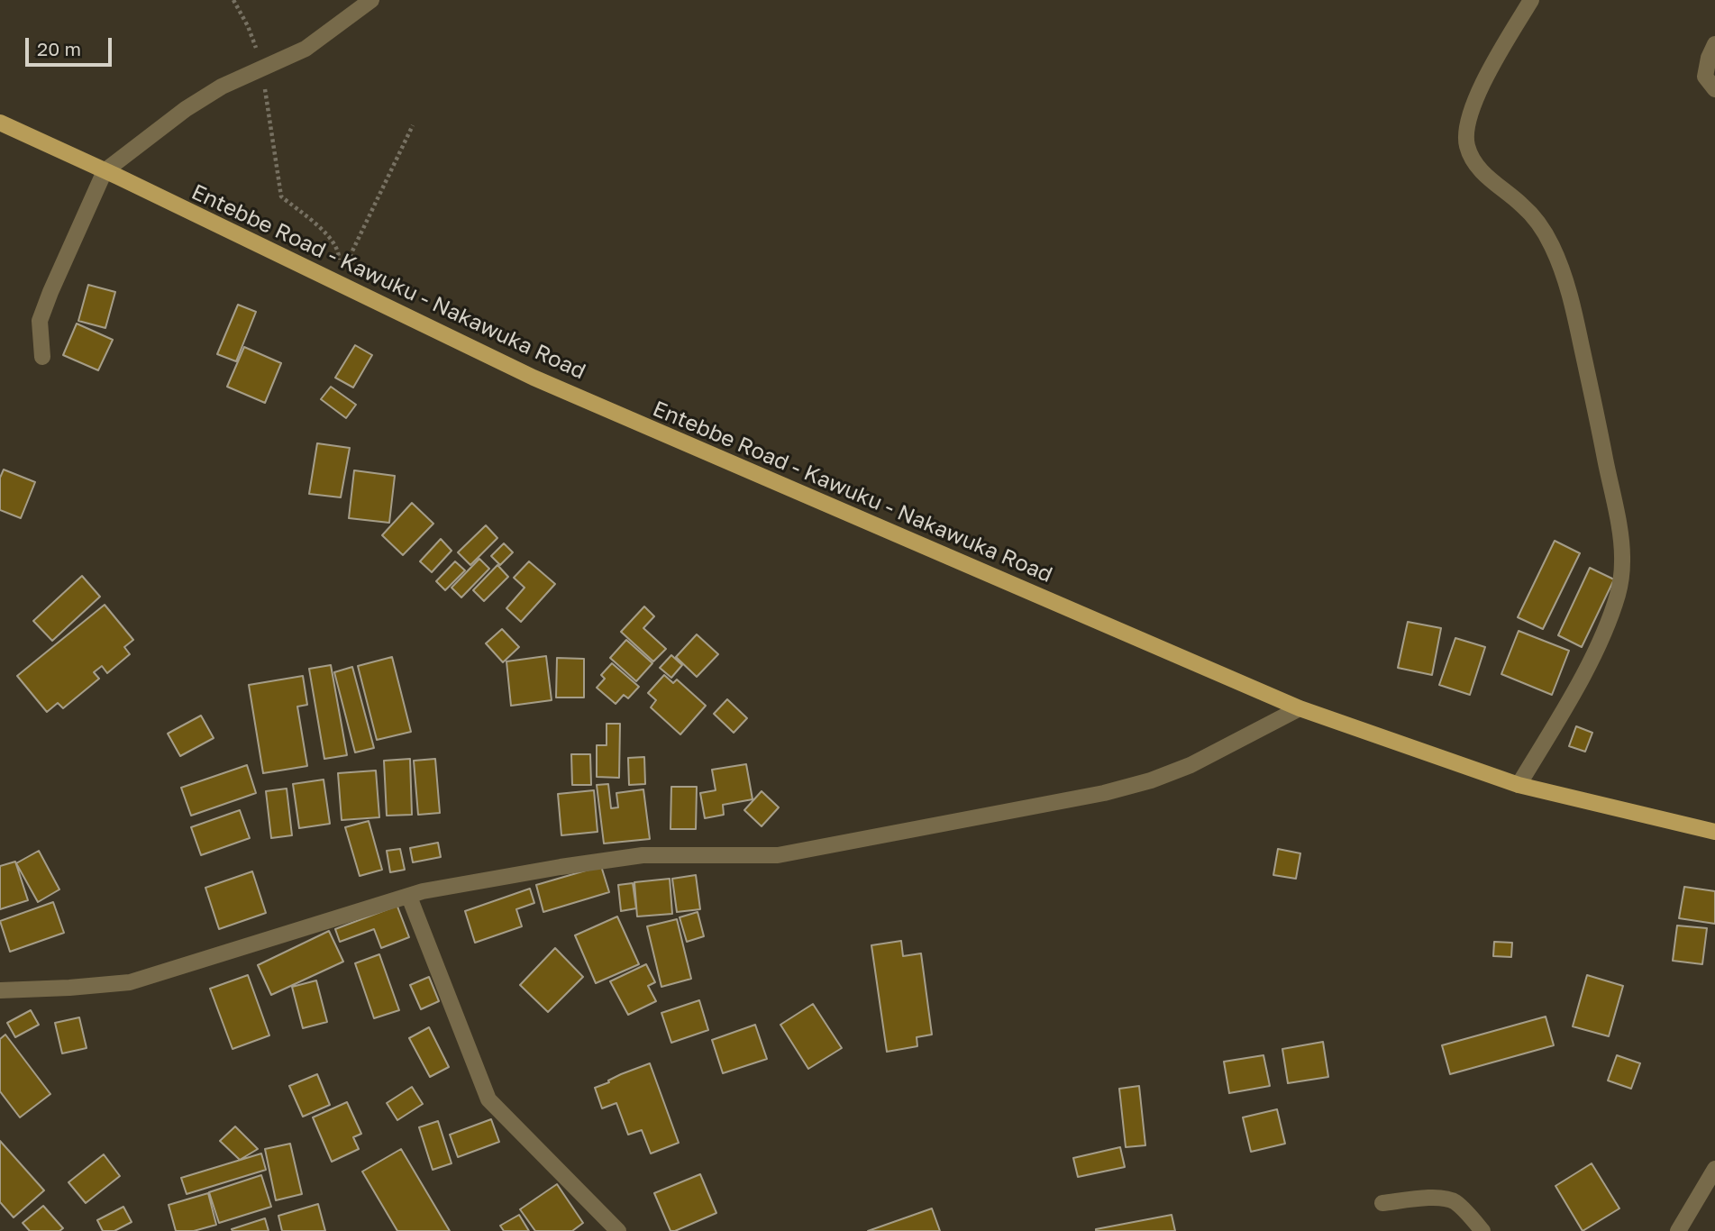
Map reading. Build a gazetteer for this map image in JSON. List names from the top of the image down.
{
  "streets": {
    "main road": ["Entebbe Road - Kawuku - Nakawuka Road"]
  },
  "scale_bar": "20 m"
}
